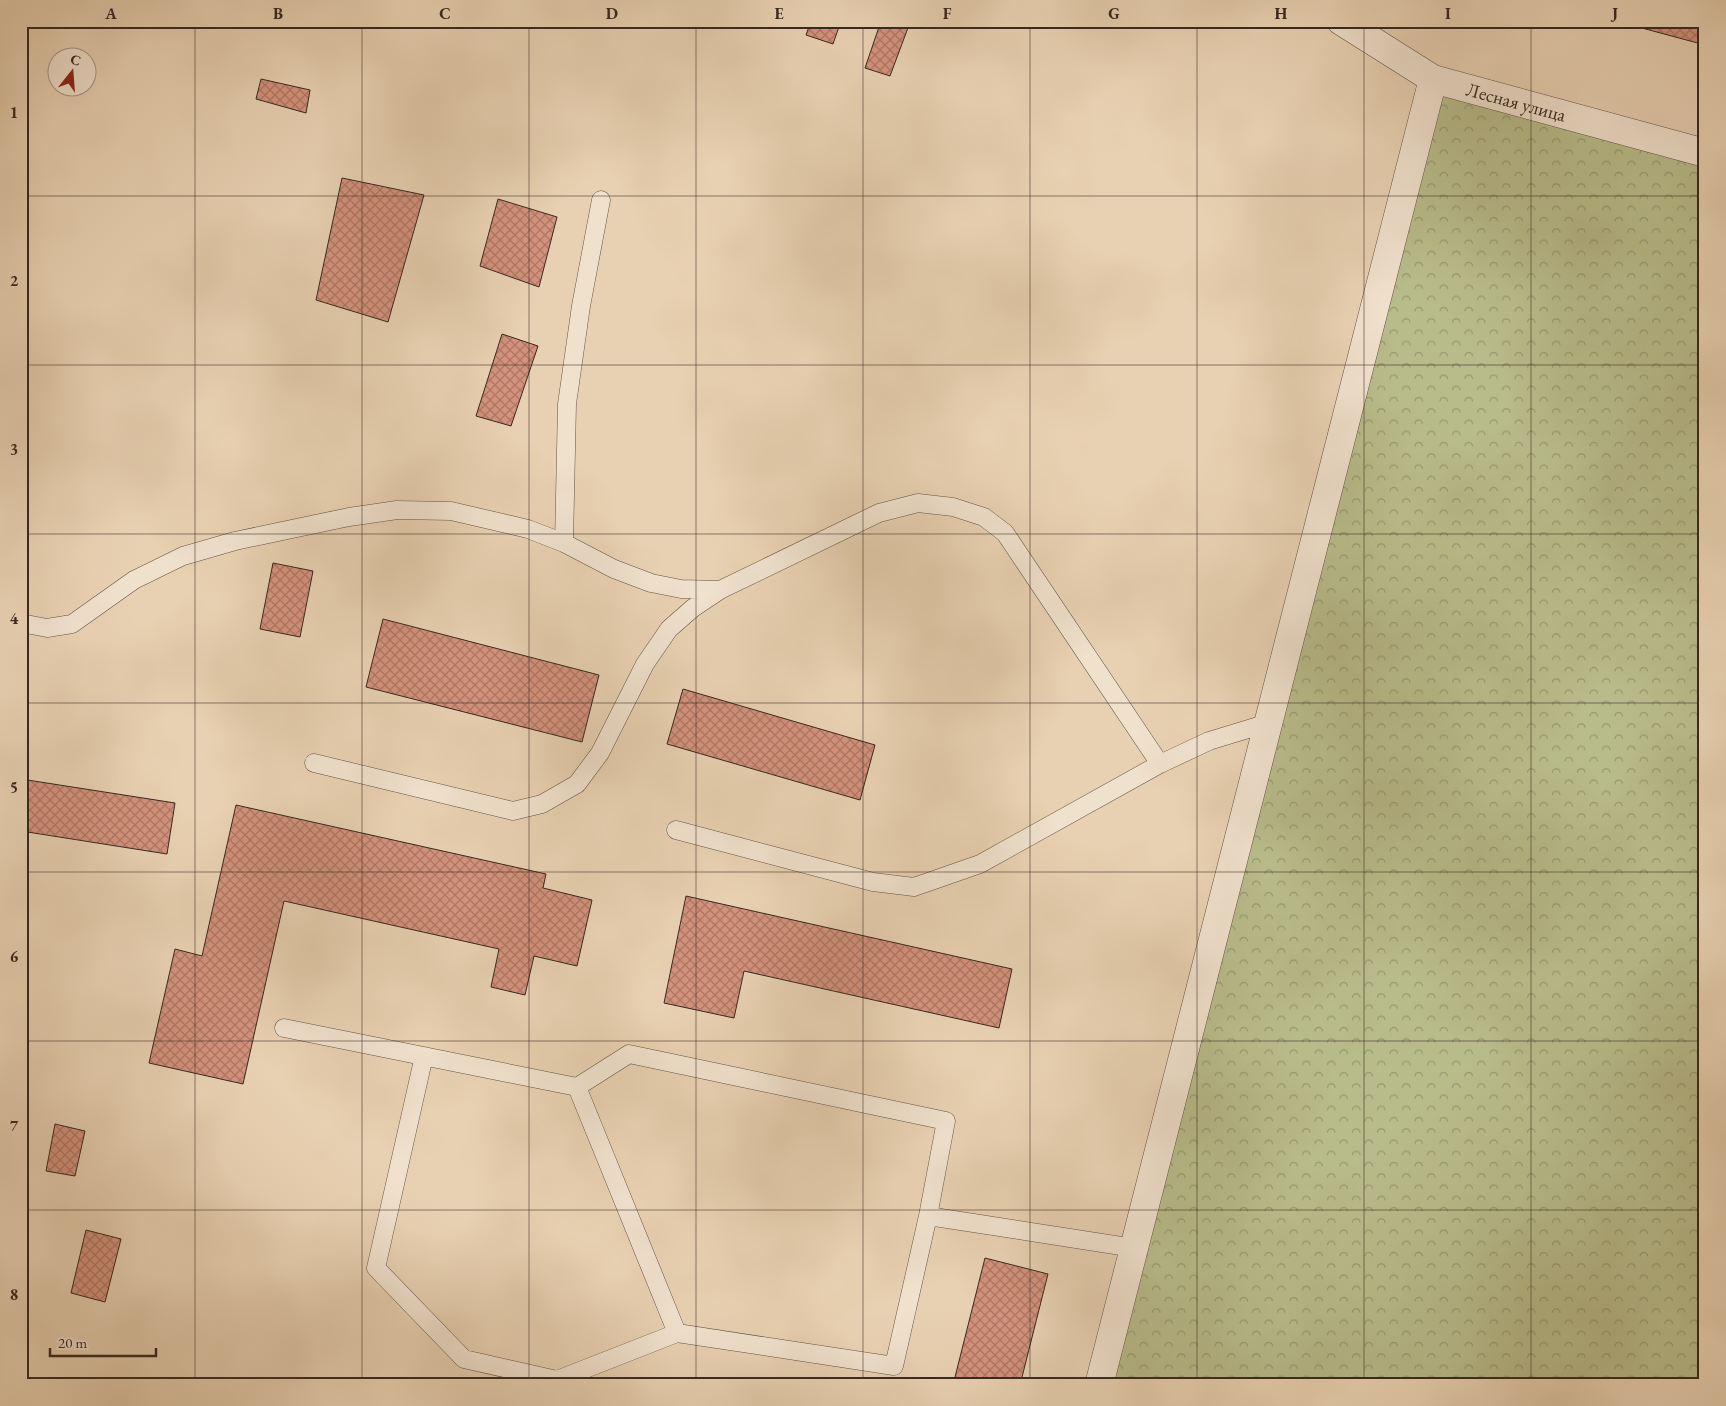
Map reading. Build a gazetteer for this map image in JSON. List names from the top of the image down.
{
  "streets": {
    "street": ["Лесная улица"]
  },
  "scale_bar": "20 m",
  "north": "top",
  "grid": {
    "columns": [
      "A",
      "B",
      "C",
      "D",
      "E",
      "F",
      "G",
      "H",
      "I",
      "J"
    ],
    "rows": [
      "1",
      "2",
      "3",
      "4",
      "5",
      "6",
      "7",
      "8"
    ]
  }
}
